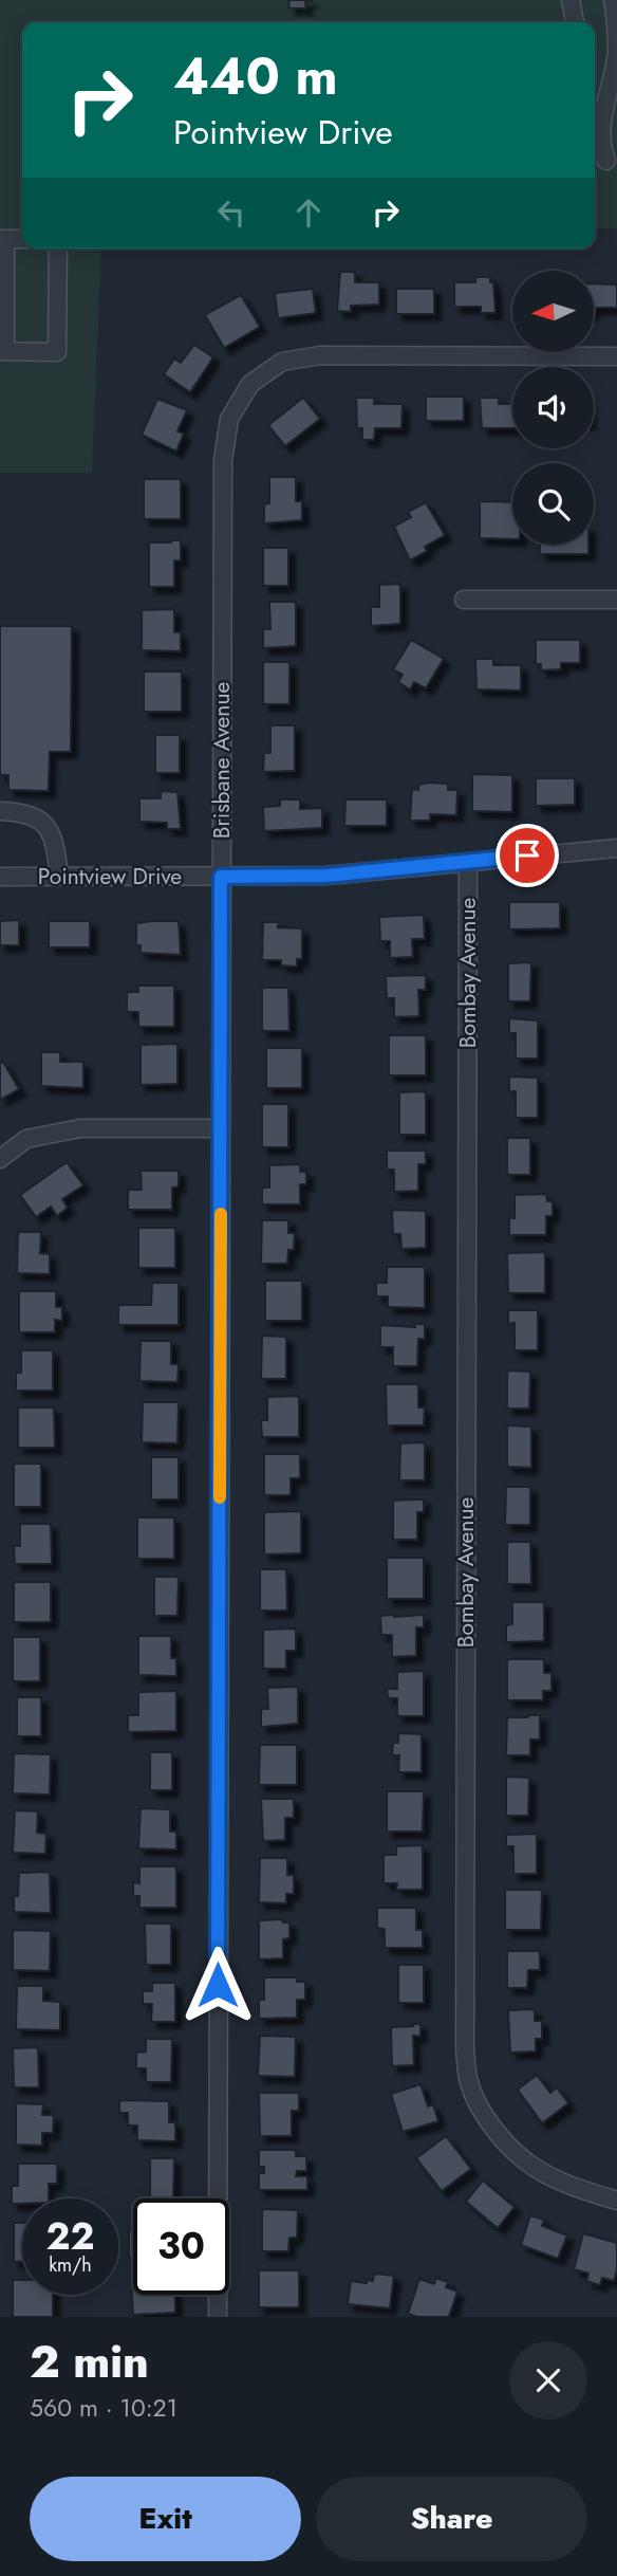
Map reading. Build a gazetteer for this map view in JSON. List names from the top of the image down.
{
  "streets": {
    "street": ["Brisbane Avenue", "Pointview Drive", "Bombay Avenue"]
  },
  "crossings": [
    ["Brisbane Avenue", "Pointview Drive"],
    ["Pointview Drive", "Bombay Avenue"]
  ],
  "north": "left",
  "page": {
    "turn": ["440 m", "Pointview Drive"],
    "speed": "22 km/h",
    "limit": "30",
    "heading": ["2 min", "560 m · 10:21"],
    "buttons": ["Exit", "Share"]
  }
}
